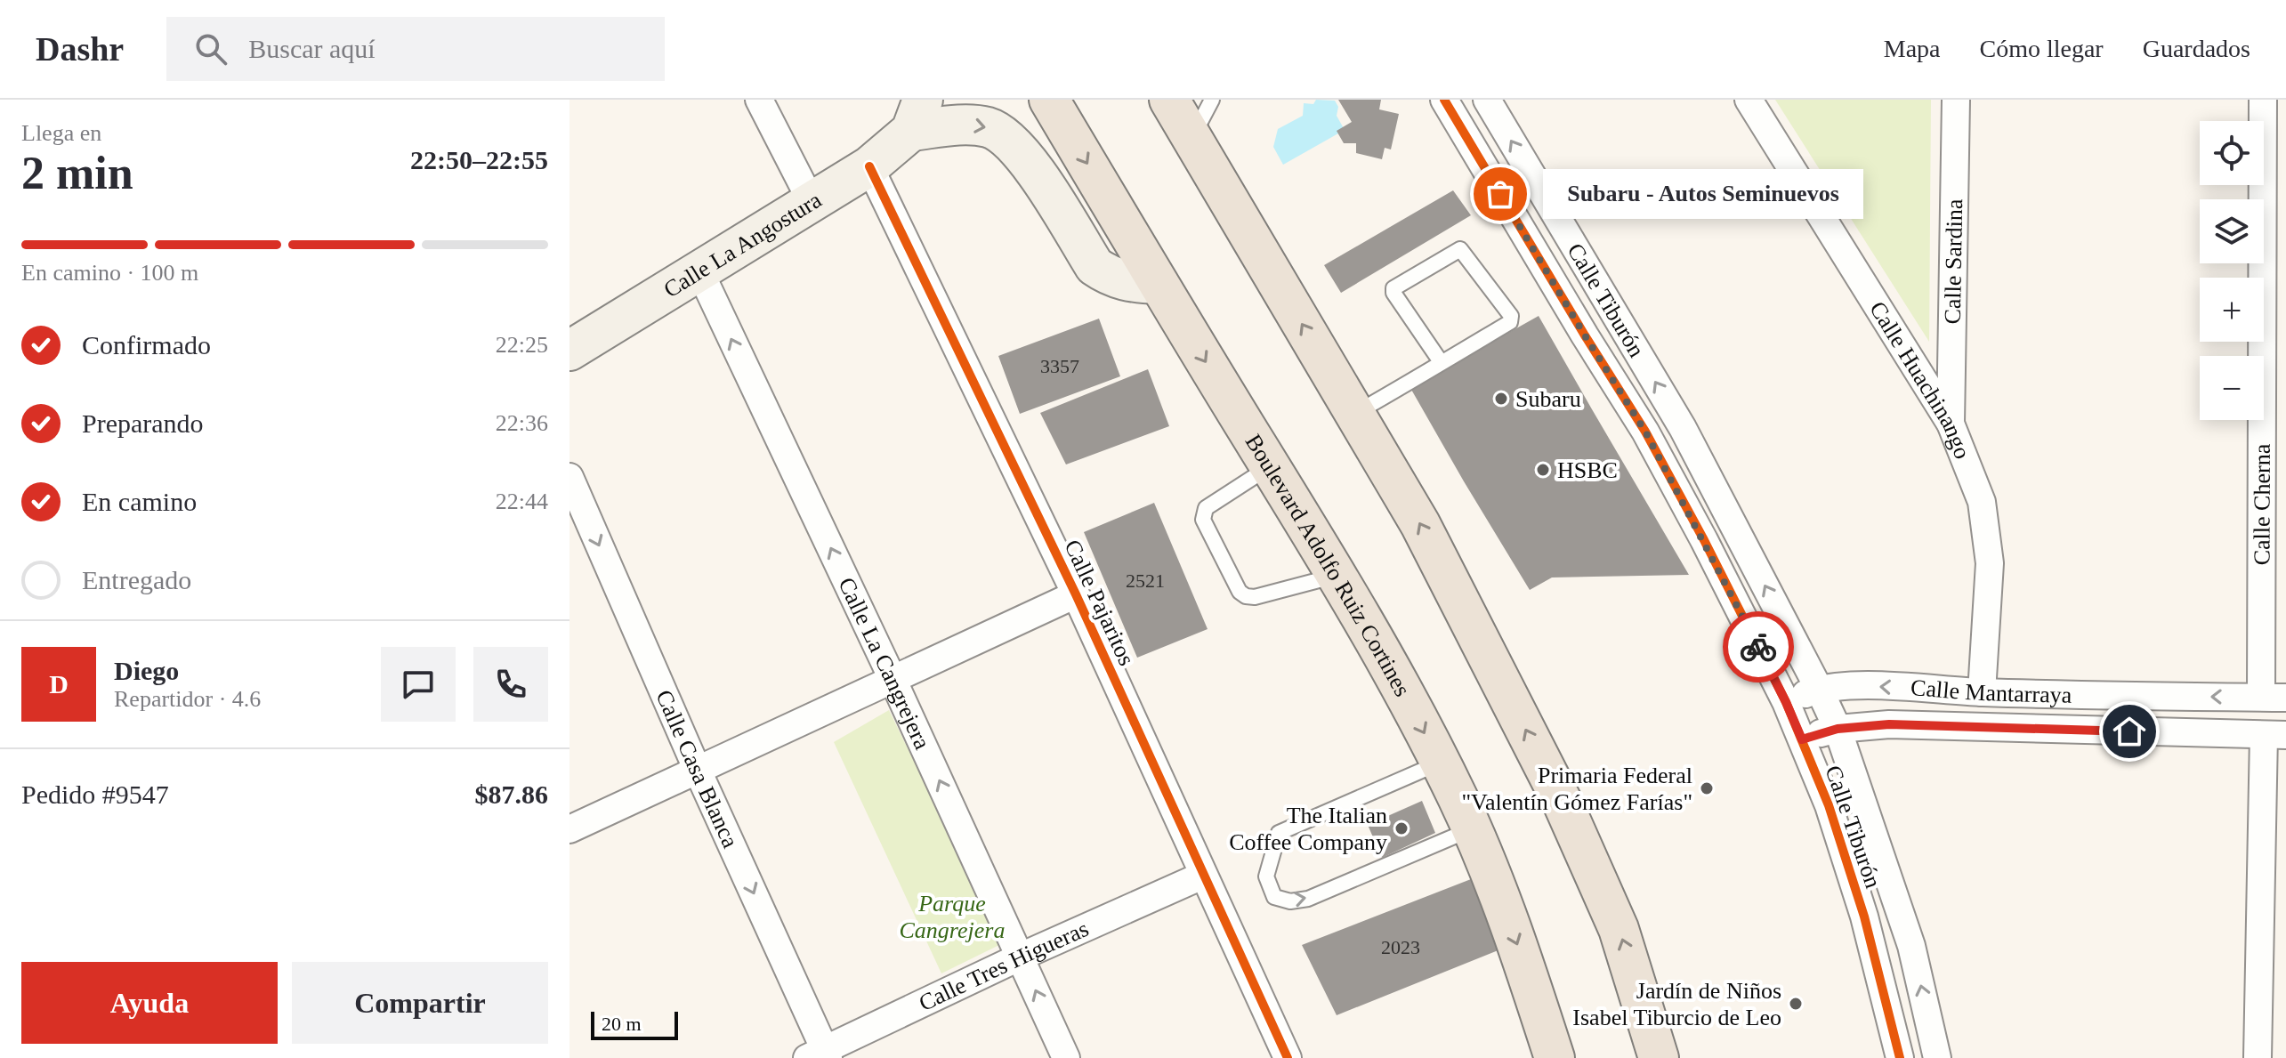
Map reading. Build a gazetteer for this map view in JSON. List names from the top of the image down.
{
  "streets": {
    "main road": ["Boulevard Adolfo Ruiz Cortines"],
    "street": [
      "Calle La Angostura",
      "Calle Sardina",
      "Calle Tiburón",
      "Calle Huachinango",
      "Calle Cherna",
      "Calle Pajaritos",
      "Calle La Cangrejera",
      "Calle Mantarraya",
      "Calle Casa Blanca",
      "Calle Tres Higueras"
    ]
  },
  "crossings": [
    ["Calle La Angostura", "Boulevard Adolfo Ruiz Cortines"],
    ["Calle La Angostura", "Calle Pajaritos"],
    ["Calle La Angostura", "Calle La Cangrejera"],
    ["Calle Sardina", "Calle Huachinango"],
    ["Calle Tiburón", "Calle Mantarraya"],
    ["Calle Huachinango", "Calle Mantarraya"],
    ["Calle Cherna", "Calle Mantarraya"],
    ["Calle Pajaritos", "Calle Tres Higueras"],
    ["Calle La Cangrejera", "Calle Tres Higueras"],
    ["Calle Casa Blanca", "Calle Tres Higueras"]
  ],
  "one_way": ["Calle La Angostura", "Calle La Cangrejera", "Calle Casa Blanca"],
  "parks": ["Parque Cangrejera"],
  "places": [
    "Subaru - Autos Seminuevos",
    "Subaru",
    "HSBC",
    "Primaria Federal \"Valentín Gómez Farías\"",
    "The Italian Coffee Company",
    "Jardín de Niños Isabel Tiburcio de Leo"
  ],
  "house_numbers": ["3357", "2521", "2023"],
  "scale_bar": "20 m",
  "page": {
    "header": "Dashr",
    "search": "Buscar aquí",
    "nav": ["Mapa", "Cómo llegar", "Guardados"],
    "heading": ["2 min", "Llega en", "22:50–22:55"],
    "panel": [
      "Diego",
      "Repartidor · 4.6",
      "Pedido #9547",
      "$87.86"
    ],
    "map_buttons": ["+", "−"],
    "bubble": "Subaru - Autos Seminuevos",
    "bar": "En camino · 100 m",
    "list": [
      ["Confirmado", "22:25"],
      ["Preparando", "22:36"],
      ["En camino", "22:44"],
      "Entregado"
    ],
    "round": "D",
    "buttons": ["Ayuda", "Compartir"],
    "scale": "20 m"
  }
}
